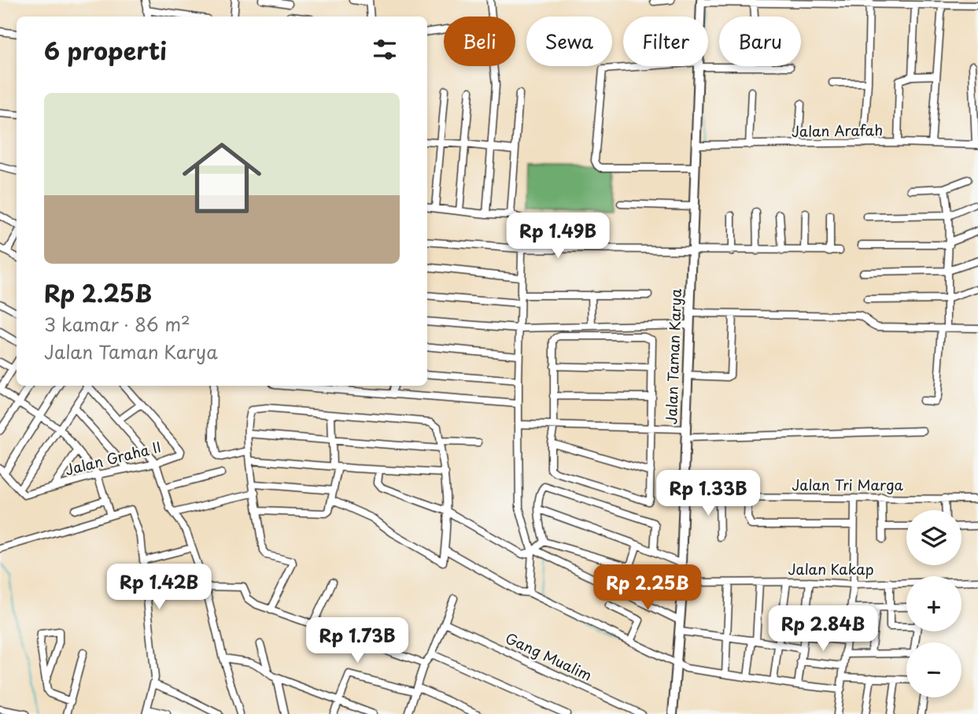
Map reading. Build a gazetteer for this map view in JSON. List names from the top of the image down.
{
  "streets": {
    "street": [
      "Jalan Arafah",
      "Jalan Taman Karya",
      "Jalan Graha II",
      "Jalan Tri Marga",
      "Jalan Kakap",
      "Gang Mualim"
    ]
  },
  "crossings": [
    ["Jalan Arafah", "Jalan Taman Karya"],
    ["Jalan Taman Karya", "Jalan Tri Marga"],
    ["Jalan Taman Karya", "Jalan Kakap"]
  ],
  "page": {
    "chip": [
      "Beli",
      "Sewa",
      "Filter",
      "Baru"
    ],
    "heading": "6 properti",
    "list": [
      {
        "name": "Rp 2.25B",
        "note": "3 kamar · 86 m² · Jalan Taman Karya"
      }
    ],
    "price": [
      "Rp 1.49B",
      "Rp 1.33B",
      "Rp 1.42B",
      "Rp 2.25B",
      "Rp 2.84B",
      "Rp 1.73B"
    ],
    "map_buttons": ["+", "−"]
  }
}
